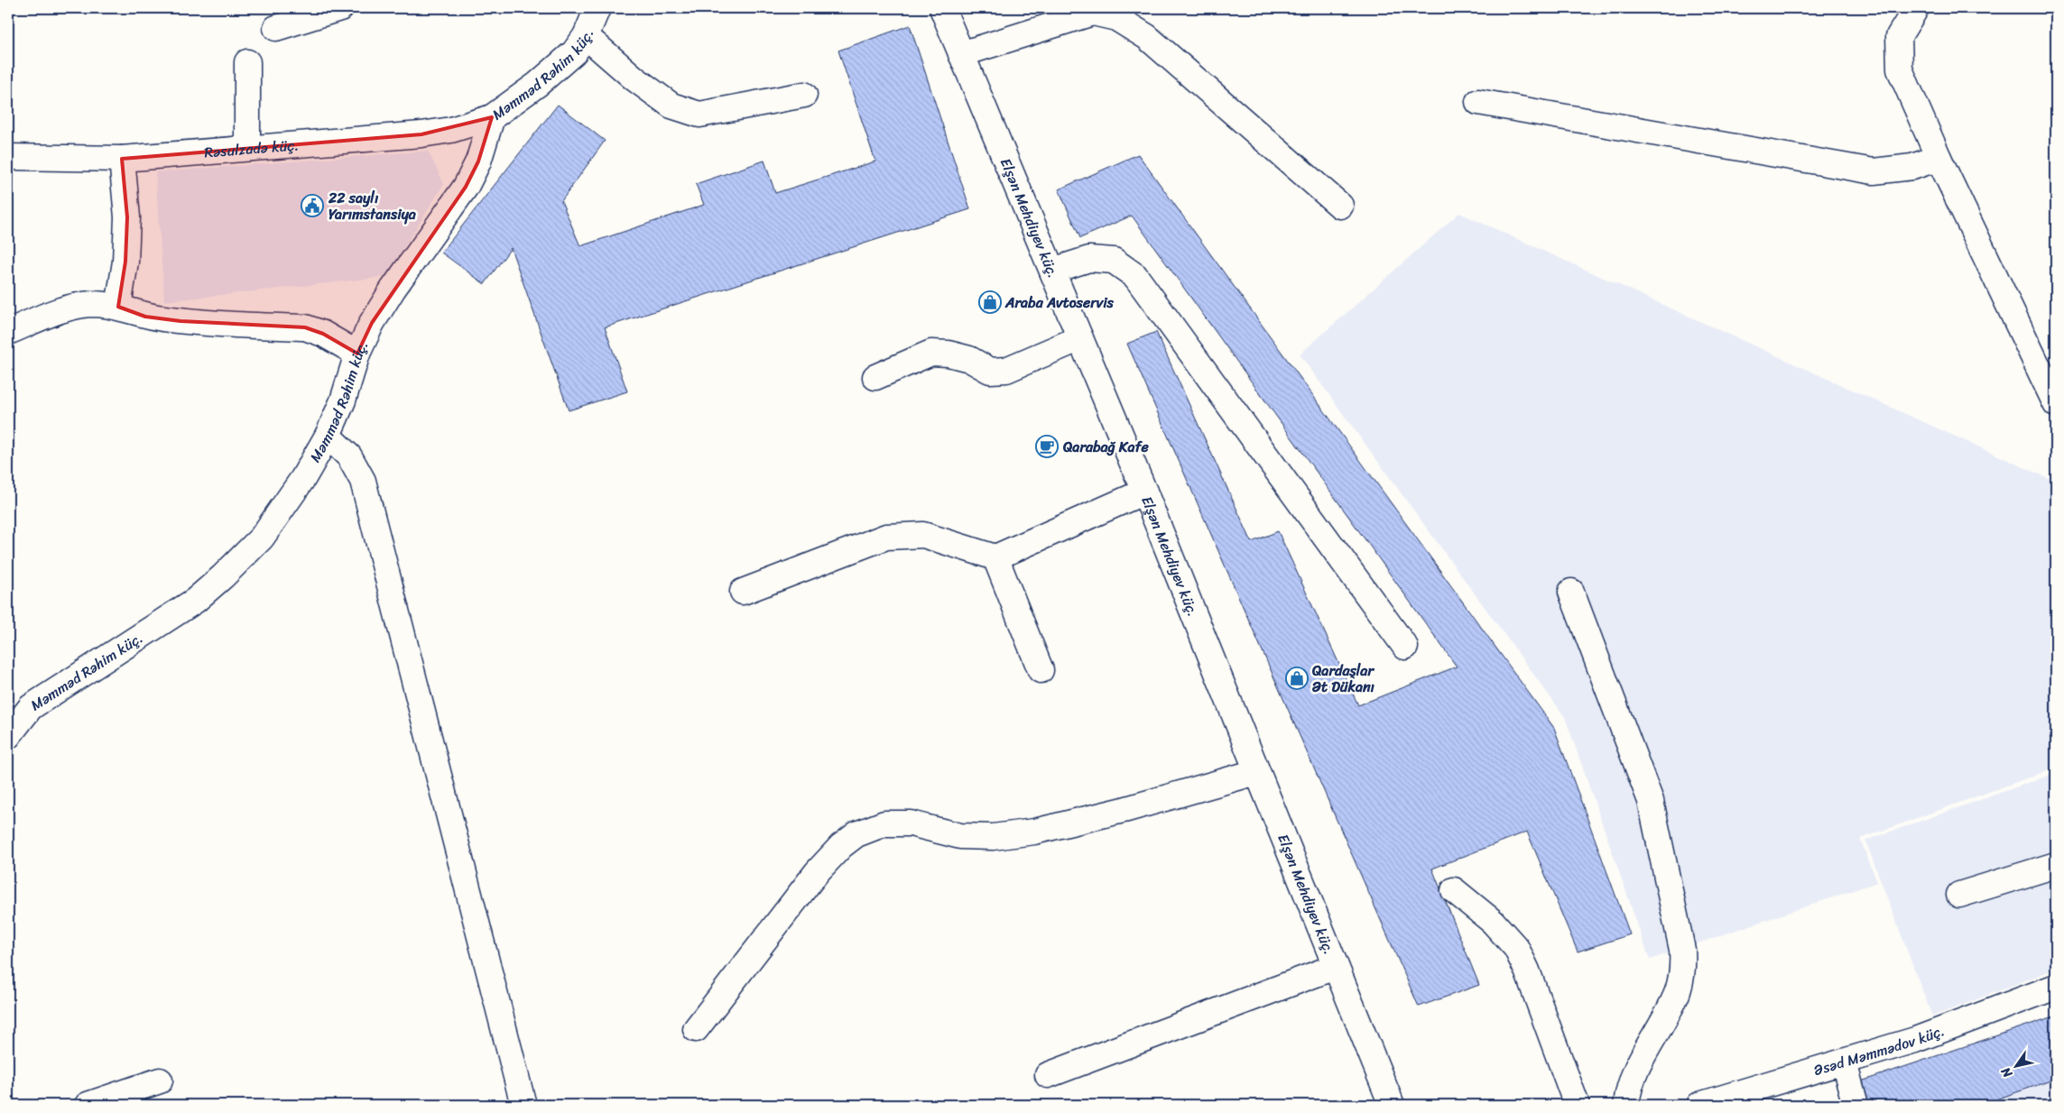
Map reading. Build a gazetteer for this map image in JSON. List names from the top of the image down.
{
  "streets": {
    "street": [
      "Məmməd Rəhim küç.",
      "Rəsulzadə küç.",
      "Elşən Mehdiyev küç.",
      "Əsəd Məmmədov küç."
    ]
  },
  "crossings": [
    ["Məmməd Rəhim küç.", "Rəsulzadə küç."]
  ],
  "places": {
    "public building": ["22 saylı Yarımstansiya"],
    "shop": ["Araba Avtoservis", "Qardaşlar Ət Dükanı"],
    "cafe": ["Qarabağ Kafe"]
  },
  "north": "bottom left"
}
